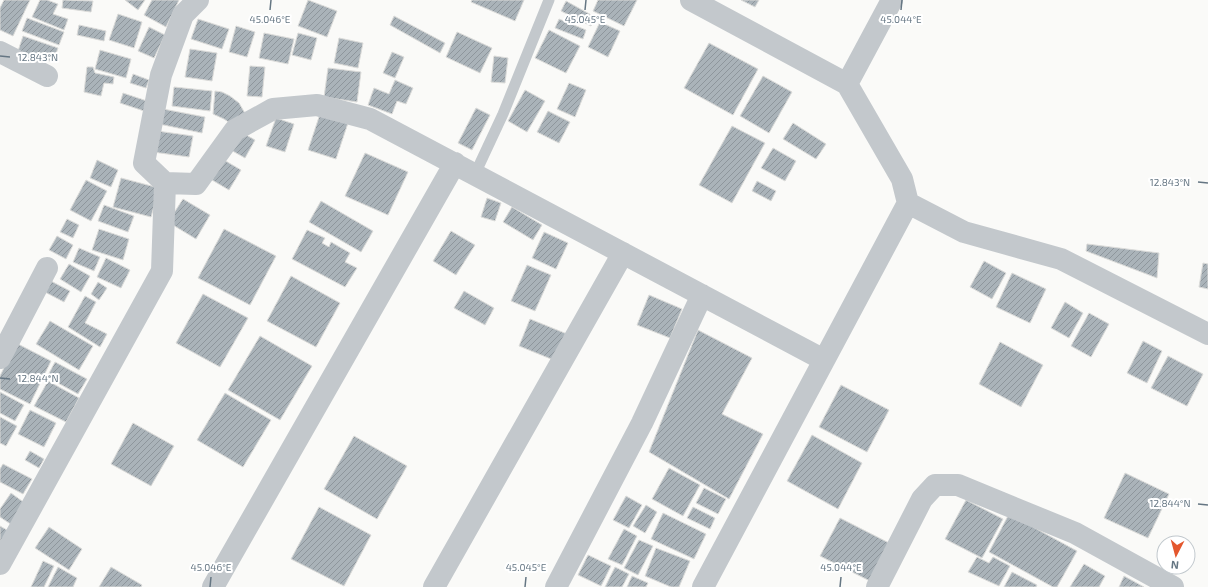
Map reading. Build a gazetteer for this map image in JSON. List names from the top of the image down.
{
  "north": "bottom",
  "coordinates": [
    "45.046°E",
    "45.045°E",
    "45.044°E",
    "12.843°N",
    "12.844°N"
  ]
}
